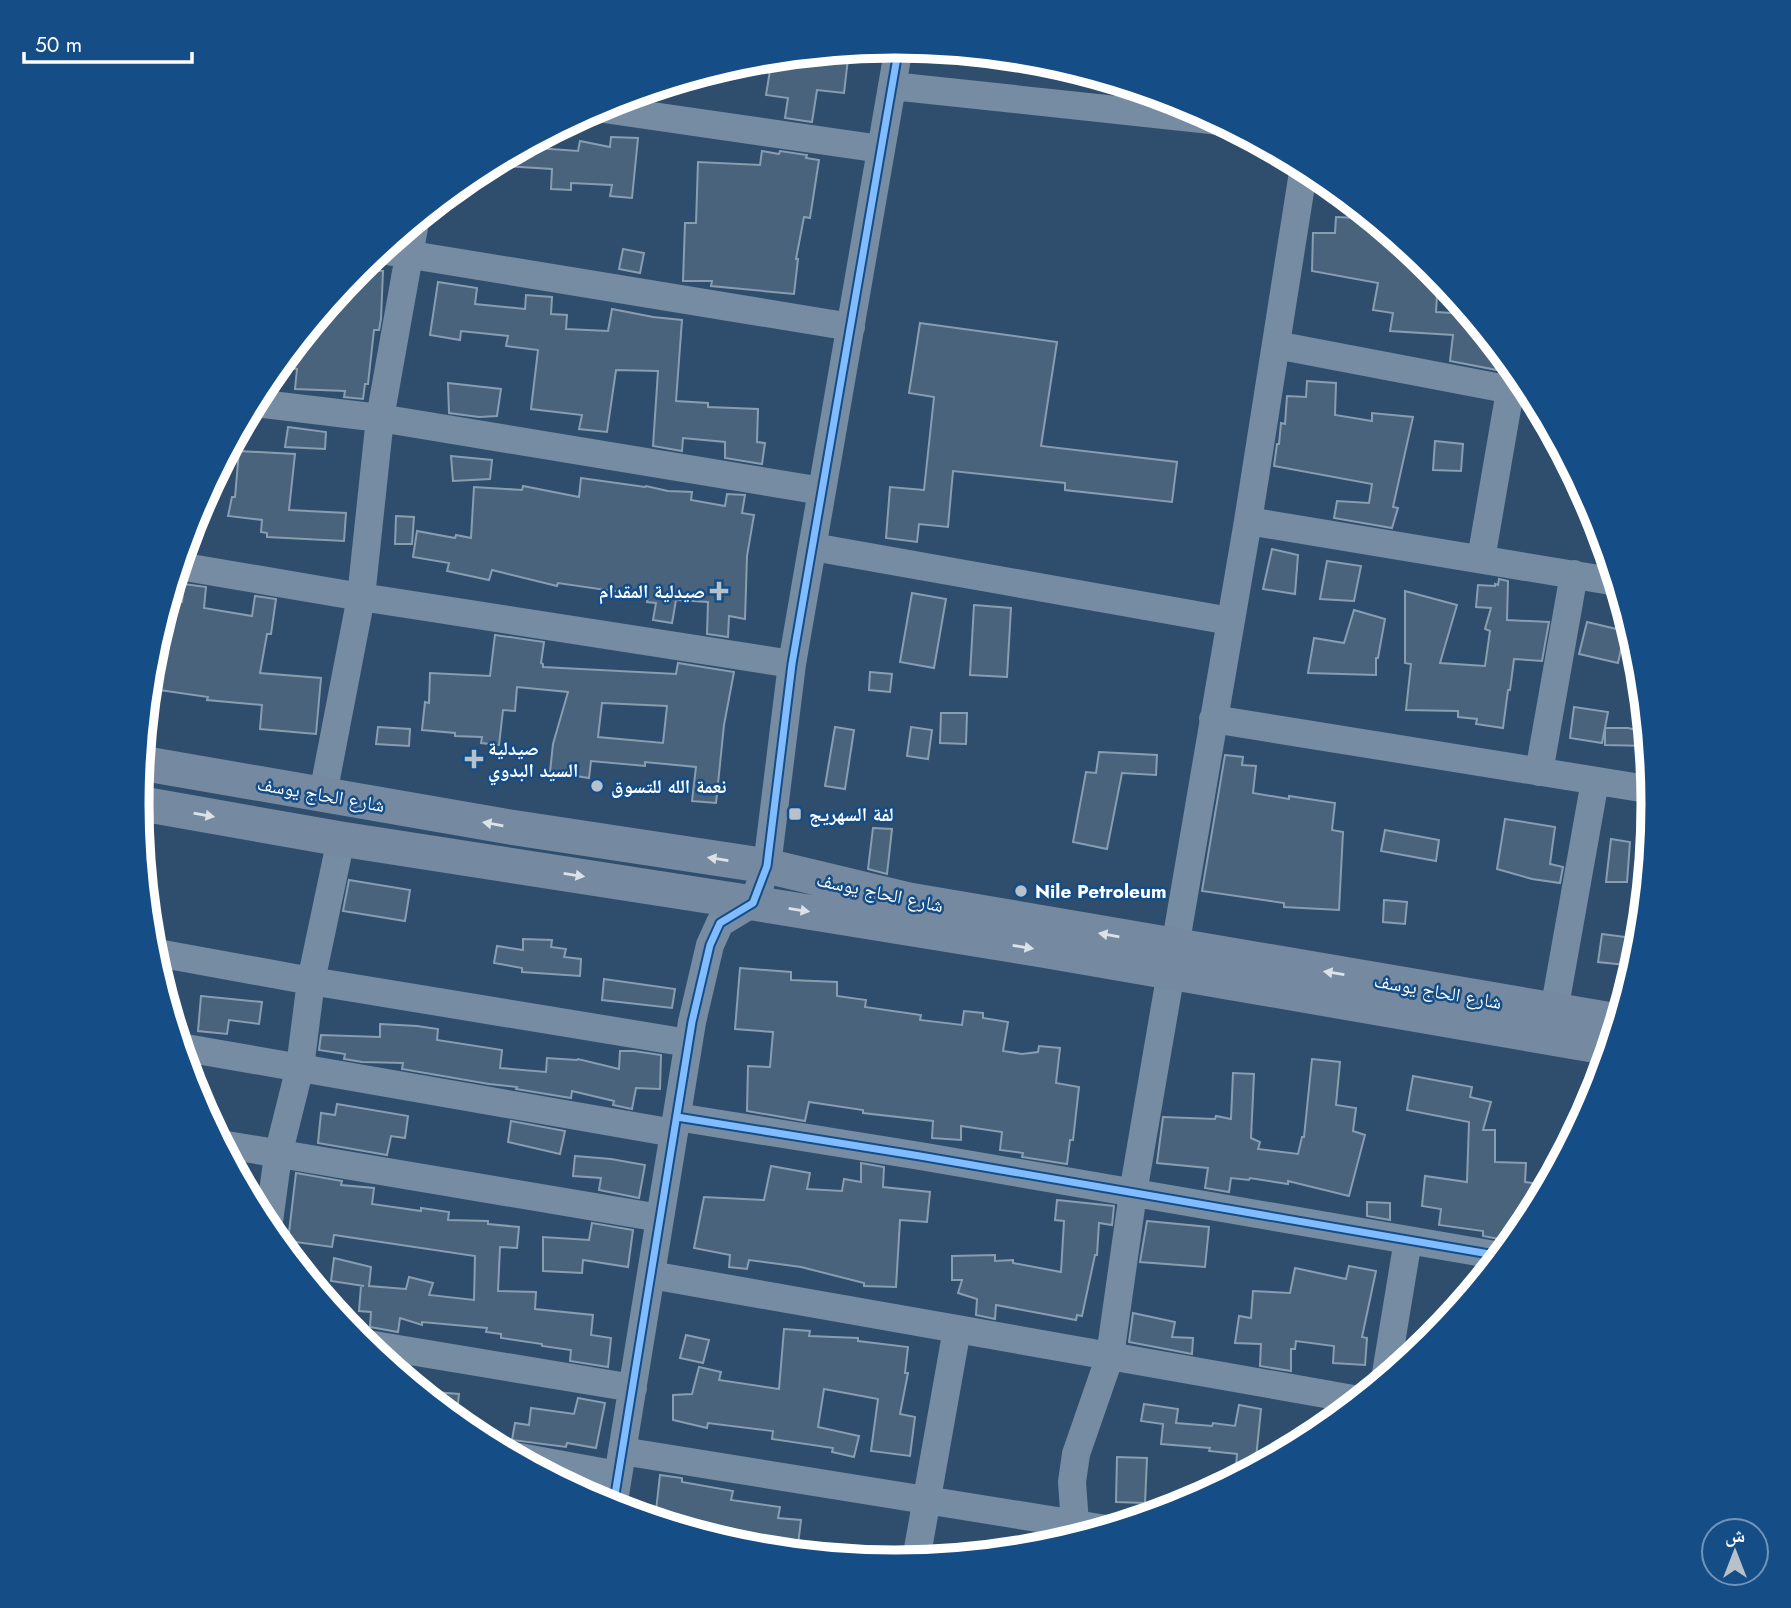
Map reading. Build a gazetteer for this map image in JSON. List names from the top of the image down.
{
  "streets": {
    "main road": ["شارع الحاج يوسف"]
  },
  "places": {
    "health": ["صيدلية المقدام", "صيدلية السيد البدوي"],
    "other": ["نعمة الله للتسوق", "Nile Petroleum"],
    "transit": ["لفة السهريج"]
  },
  "scale_bar": "50 m",
  "north": "top"
}
